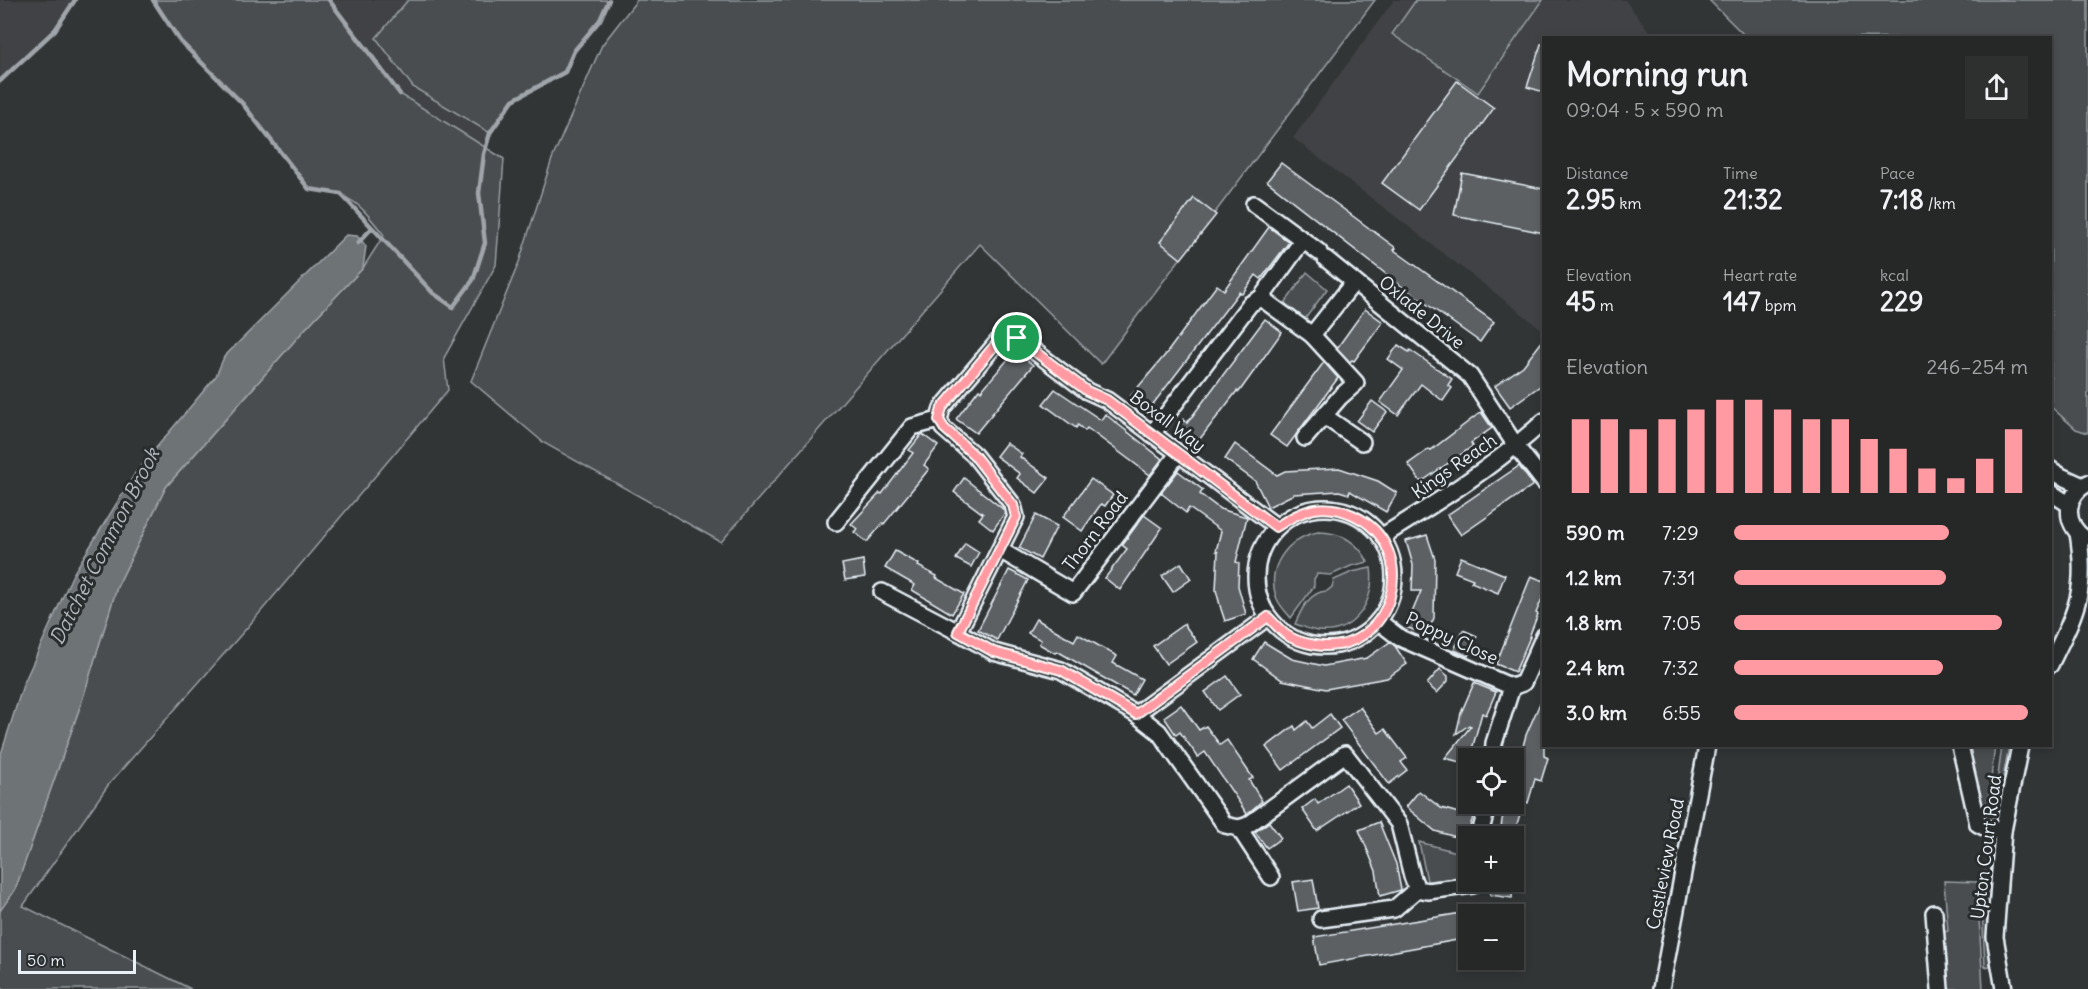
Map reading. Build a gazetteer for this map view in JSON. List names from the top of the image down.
{
  "streets": {
    "street": [
      "Oxlade Drive",
      "Boxall Way",
      "Kings Reach",
      "Thorn Road",
      "Poppy Close",
      "Upton Court Road",
      "Castleview Road"
    ]
  },
  "crossings": [
    ["Oxlade Drive", "Kings Reach"],
    ["Boxall Way", "Kings Reach"],
    ["Boxall Way", "Thorn Road"],
    ["Boxall Way", "Poppy Close"],
    ["Kings Reach", "Poppy Close"]
  ],
  "water": ["Datchet Common Brook"],
  "scale_bar": "50 m",
  "page": {
    "heading": ["Morning run", "09:04 · 5 × 590 m"],
    "stats": [
      ["Distance", "2.95 km"],
      ["Time", "21:32"],
      ["Pace", "7:18 /km"],
      ["Elevation", "45 m"],
      ["Heart rate", "147 bpm"],
      ["kcal", "229"]
    ],
    "chart": ["Elevation", "246–254 m"],
    "list": [
      {
        "name": "590 m",
        "note": "7:29"
      },
      {
        "name": "1.2 km",
        "note": "7:31"
      },
      {
        "name": "1.8 km",
        "note": "7:05"
      },
      {
        "name": "2.4 km",
        "note": "7:32"
      },
      {
        "name": "3.0 km",
        "note": "6:55"
      }
    ],
    "map_buttons": ["+", "−"],
    "scale": "50 m"
  }
}
